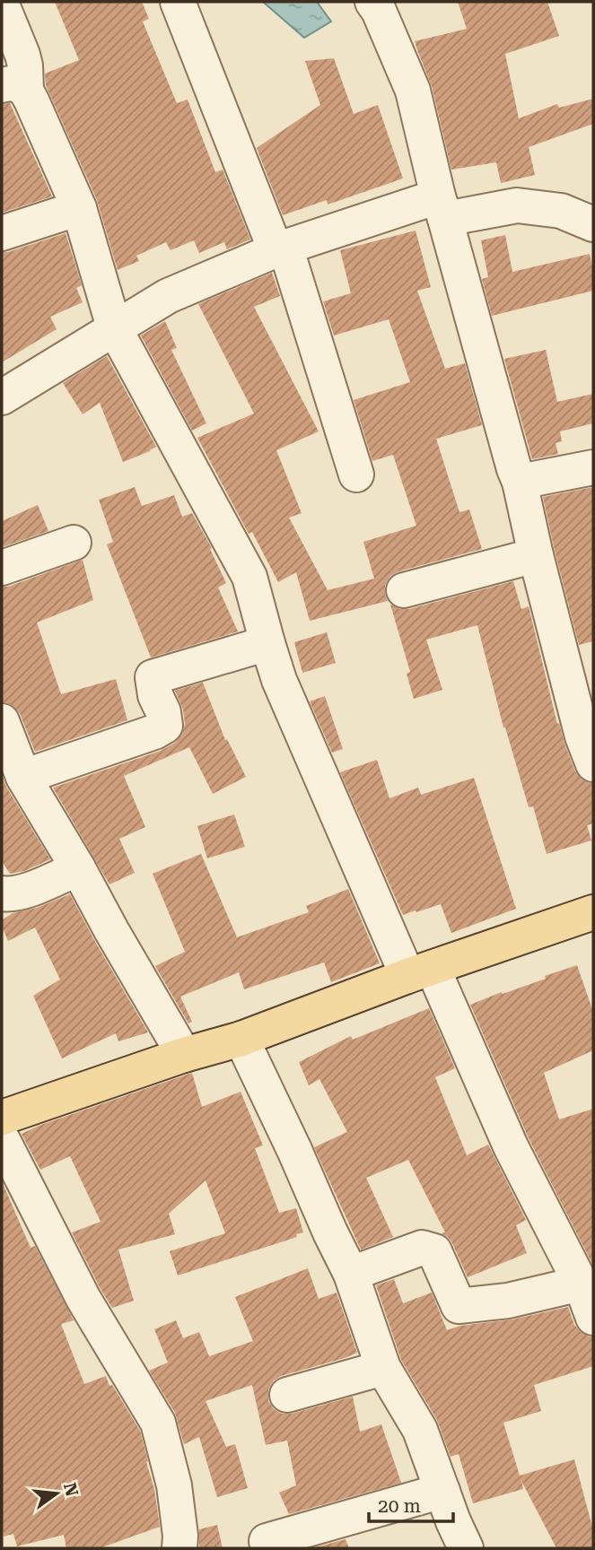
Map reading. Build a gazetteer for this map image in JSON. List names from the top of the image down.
{
  "scale_bar": "20 m",
  "north": "right"
}
